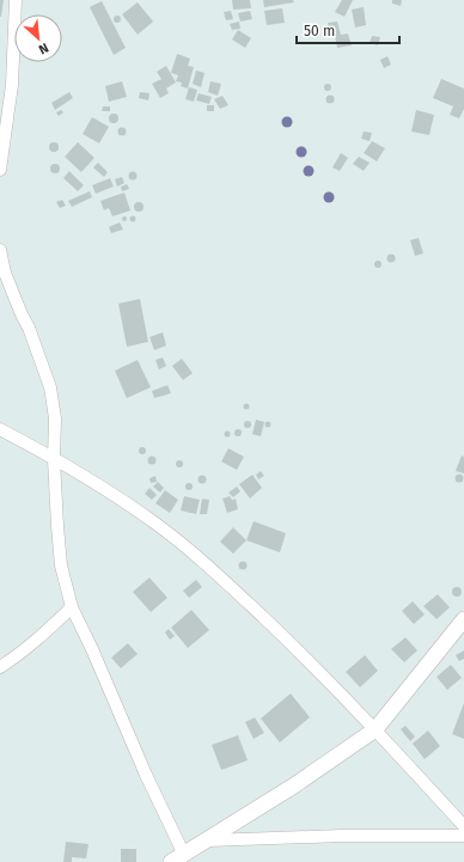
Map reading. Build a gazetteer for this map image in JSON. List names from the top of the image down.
{
  "scale_bar": "50 m",
  "north": "bottom right"
}
